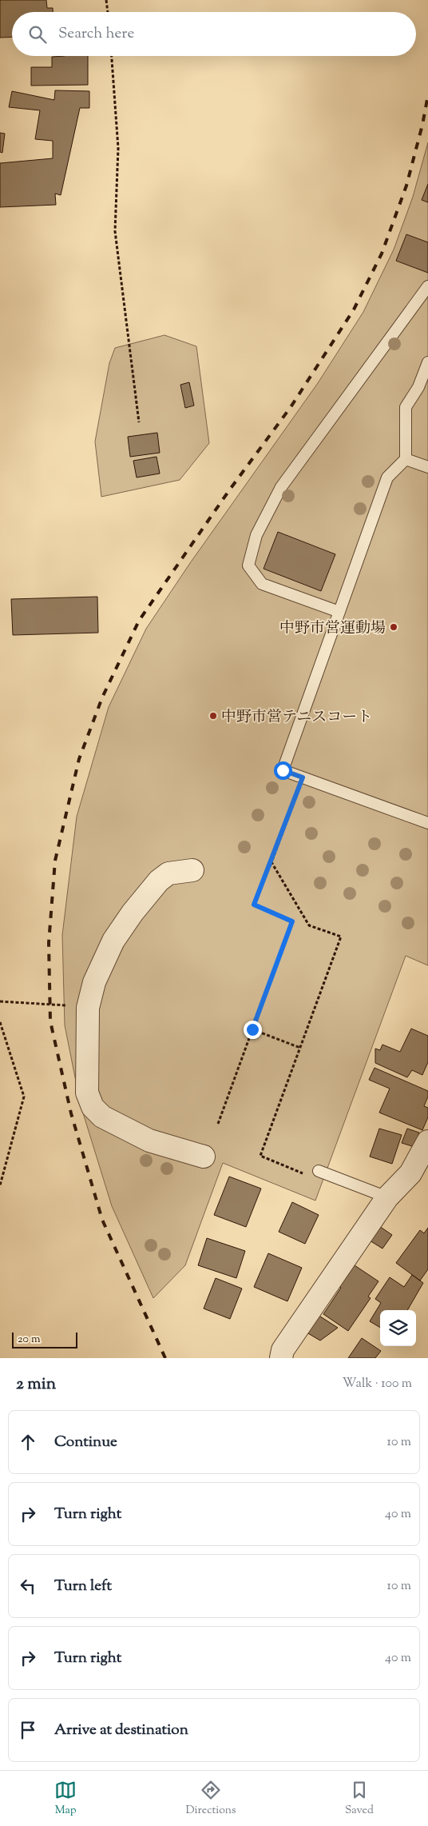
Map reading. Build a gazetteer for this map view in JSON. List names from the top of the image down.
{
  "places": ["中野市営運動場", "中野市営テニスコート"],
  "scale_bar": "20 m",
  "page": {
    "search": "Search here",
    "scale": "20 m",
    "heading": ["2 min", "Walk · 100 m"],
    "list": [
      ["Continue", "10 m"],
      ["Turn right", "40 m"],
      ["Turn left", "10 m"],
      ["Turn right", "40 m"],
      "Arrive at destination"
    ],
    "nav": ["Map", "Directions", "Saved"]
  }
}
